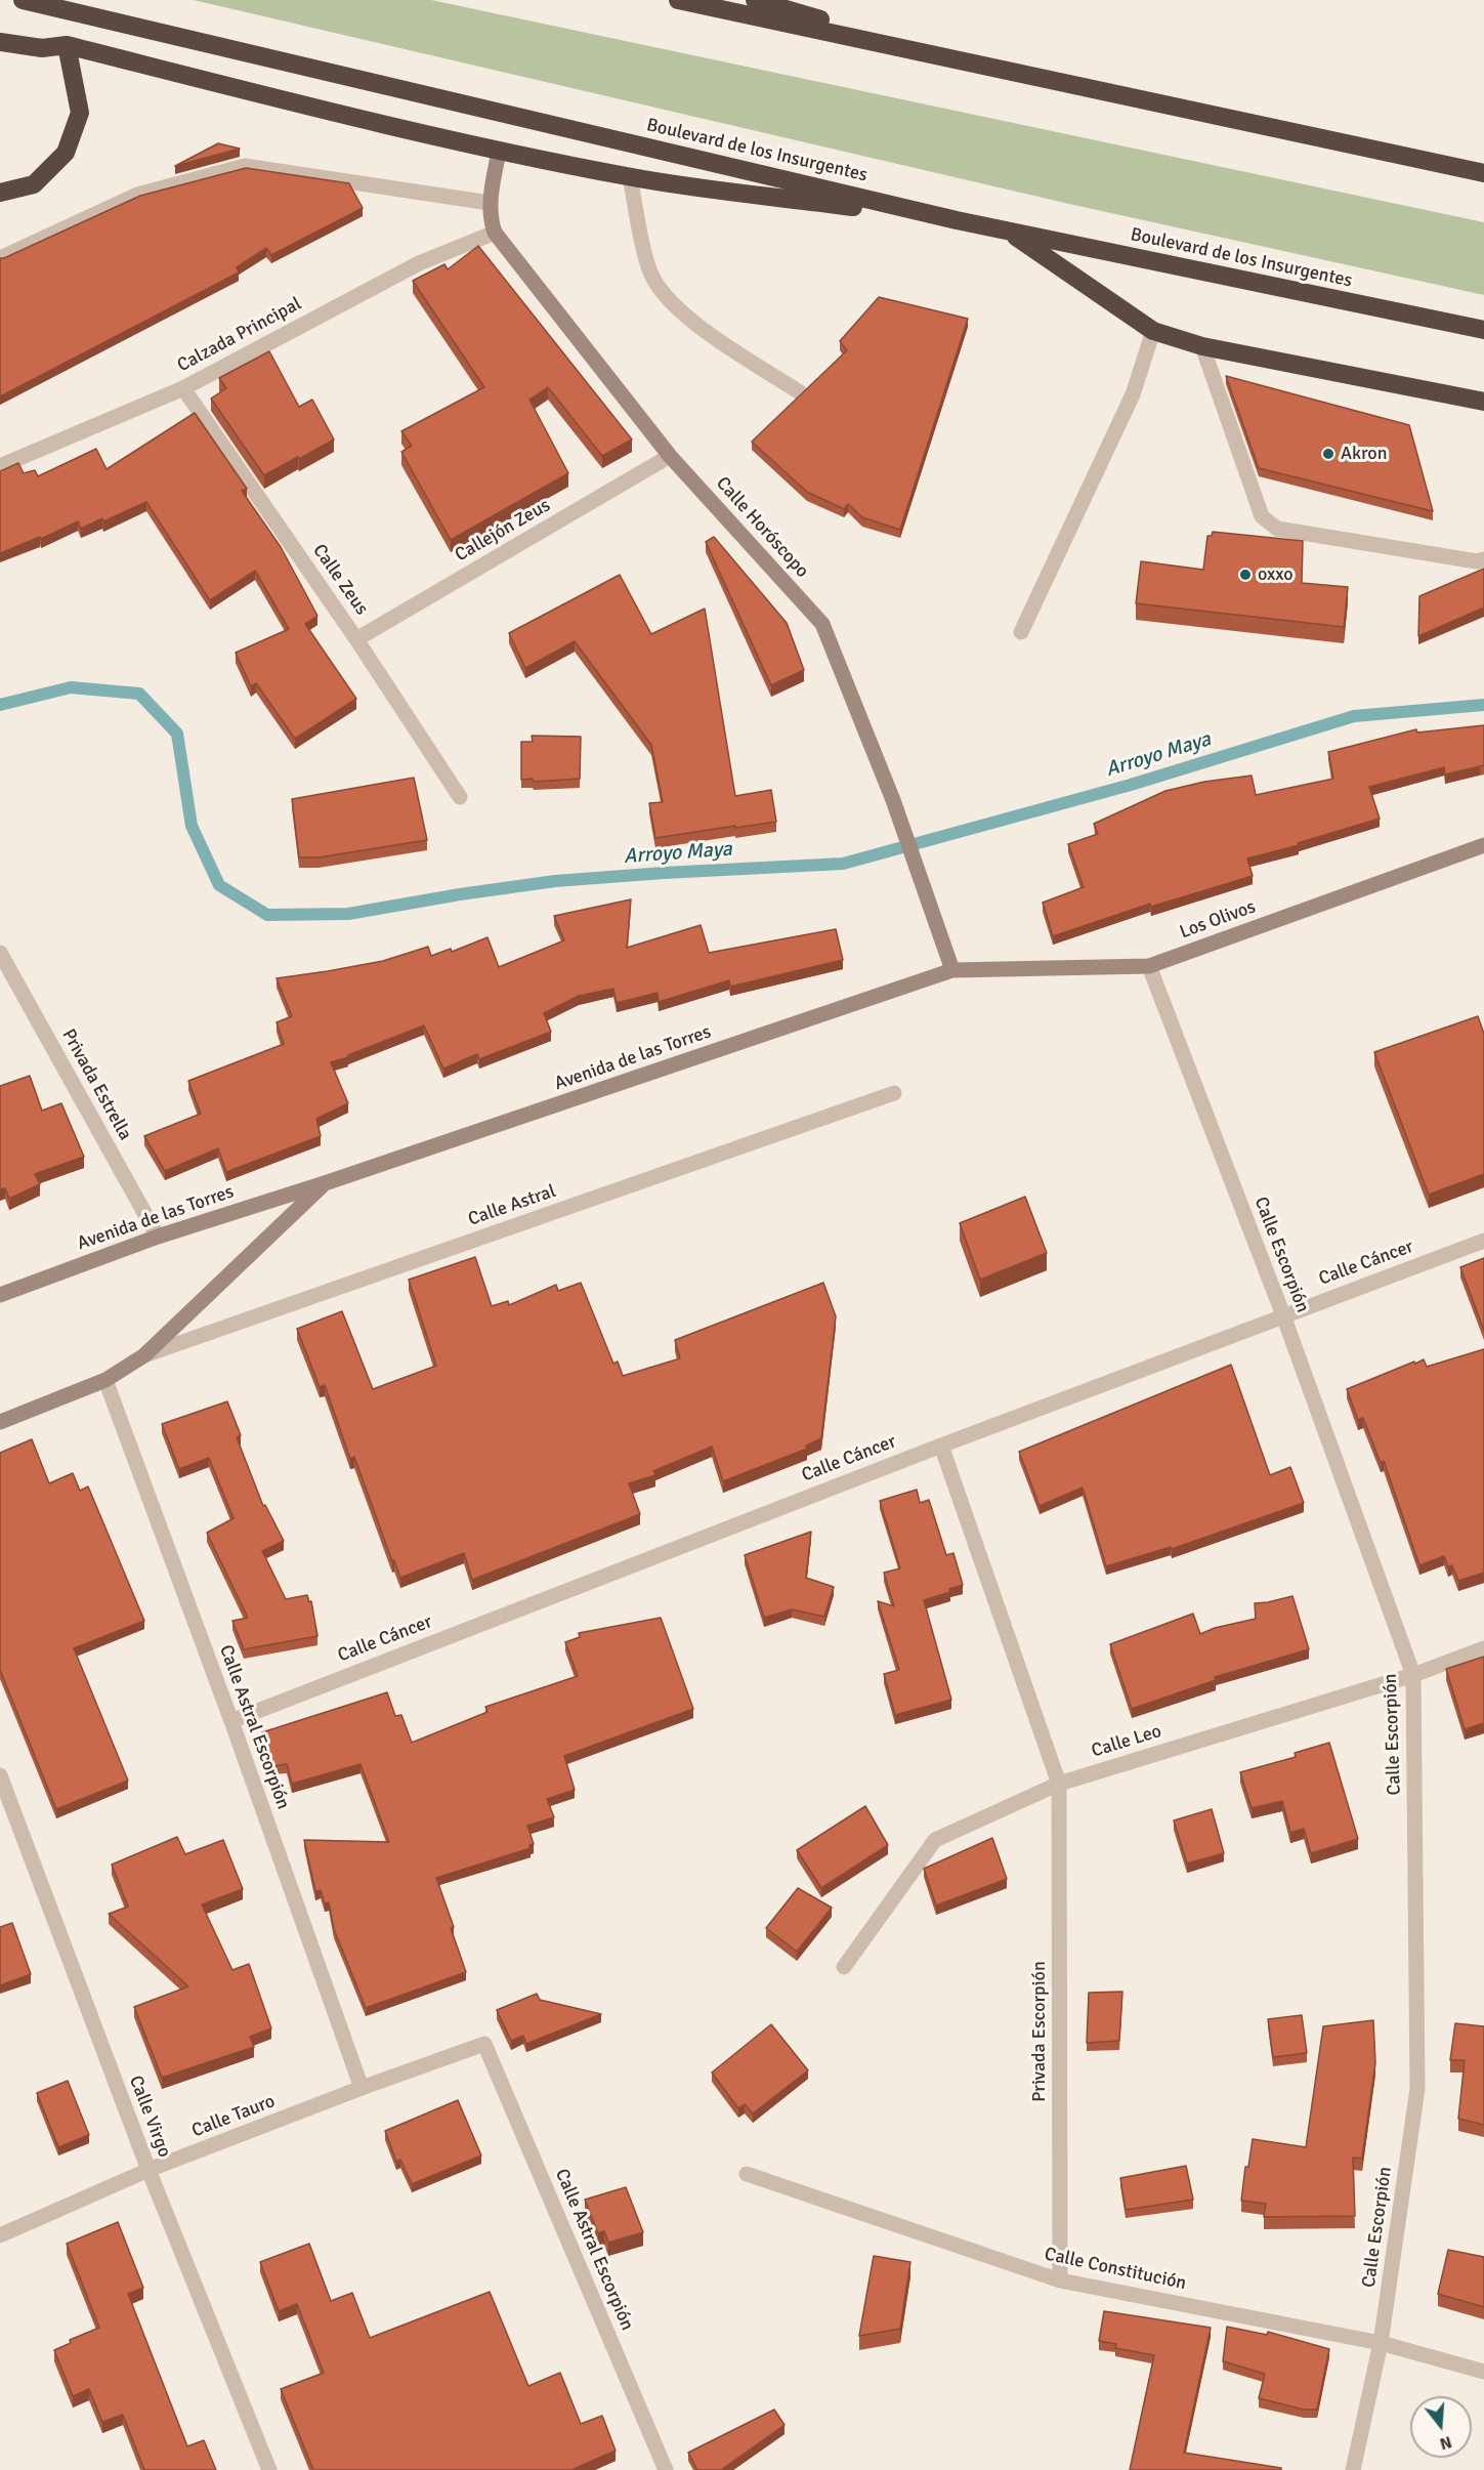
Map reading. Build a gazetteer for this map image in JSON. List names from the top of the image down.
{
  "streets": {
    "highway": ["Boulevard de los Insurgentes"],
    "street": [
      "Calzada Principal",
      "Calle Horóscopo",
      "Callejón Zeus",
      "Calle Zeus",
      "Los Olivos",
      "Avenida de las Torres",
      "Privada Estrella",
      "Calle Astral",
      "Calle Escorpión",
      "Calle Cáncer",
      "Calle Astral Escorpión",
      "Calle Leo",
      "Privada Escorpión",
      "Calle Virgo",
      "Calle Tauro",
      "Calle Constitución"
    ]
  },
  "crossings": [
    ["Calzada Principal", "Calle Horóscopo"],
    ["Calzada Principal", "Calle Zeus"],
    ["Calle Horóscopo", "Callejón Zeus"],
    ["Calle Horóscopo", "Los Olivos"],
    ["Calle Horóscopo", "Avenida de las Torres"],
    ["Callejón Zeus", "Calle Zeus"],
    ["Los Olivos", "Avenida de las Torres"],
    ["Los Olivos", "Calle Escorpión"],
    ["Avenida de las Torres", "Privada Estrella"],
    ["Avenida de las Torres", "Calle Astral"],
    ["Avenida de las Torres", "Calle Astral Escorpión"],
    ["Calle Escorpión", "Calle Cáncer"],
    ["Calle Escorpión", "Calle Leo"],
    ["Calle Escorpión", "Calle Constitución"],
    ["Calle Cáncer", "Calle Astral Escorpión"],
    ["Calle Astral Escorpión", "Calle Tauro"],
    ["Calle Leo", "Privada Escorpión"],
    ["Privada Escorpión", "Calle Constitución"],
    ["Calle Virgo", "Calle Tauro"]
  ],
  "water": ["Arroyo Maya"],
  "places": ["Akron", "oxxo"],
  "north": "bottom"
}
